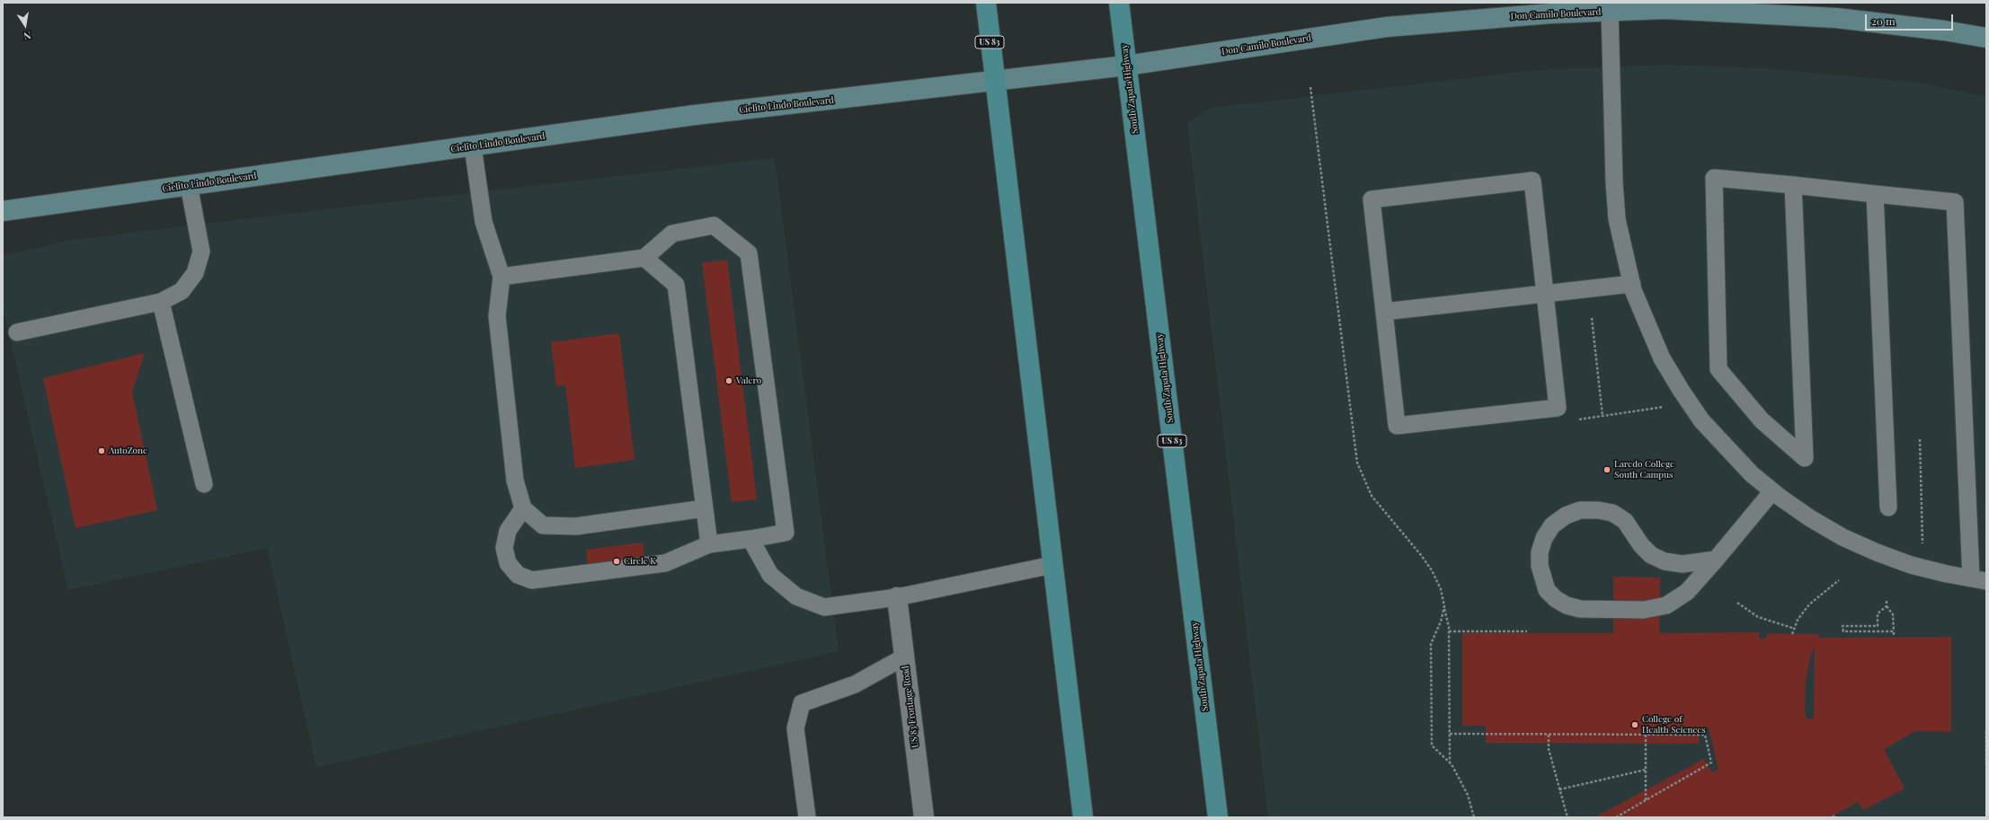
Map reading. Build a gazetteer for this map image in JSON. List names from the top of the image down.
{
  "streets": {
    "main road": [
      "Don Camilo Boulevard",
      "US 83",
      "South Zapata Highway",
      "Cielito Lindo Boulevard"
    ],
    "street": ["US 83 Frontage Road"]
  },
  "crossings": [
    ["Don Camilo Boulevard", "US 83"],
    ["Don Camilo Boulevard", "South Zapata Highway"],
    ["Don Camilo Boulevard", "Cielito Lindo Boulevard"],
    ["US 83", "Cielito Lindo Boulevard"]
  ],
  "places": [
    "Valero",
    "AutoZone",
    "Laredo College South Campus",
    "Circle K",
    "College of Health Sciences"
  ],
  "scale_bar": "20 m",
  "north": "bottom"
}
